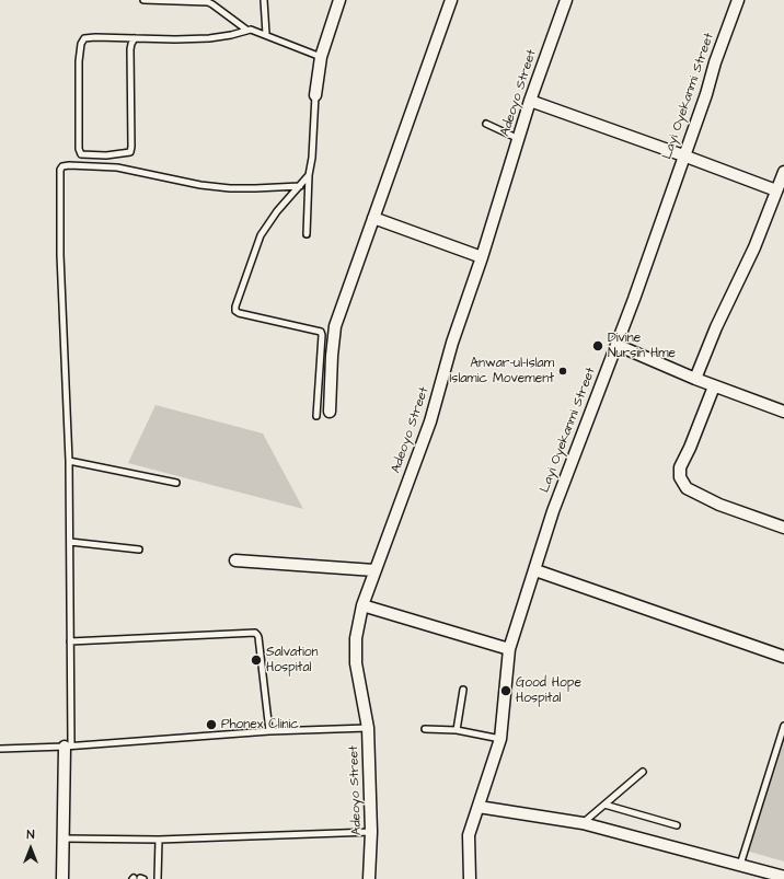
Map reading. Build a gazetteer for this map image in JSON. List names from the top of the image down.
{
  "streets": {
    "street": ["Adeoyo Street", "Layi Oyekanmi Street"]
  },
  "places": [
    "Divine Nursin Hme",
    "Anwar-ul-Islam Islamic Movement",
    "Salvation Hospital",
    "Good Hope Hospital",
    "Phonex Clinic"
  ],
  "north": "top"
}
